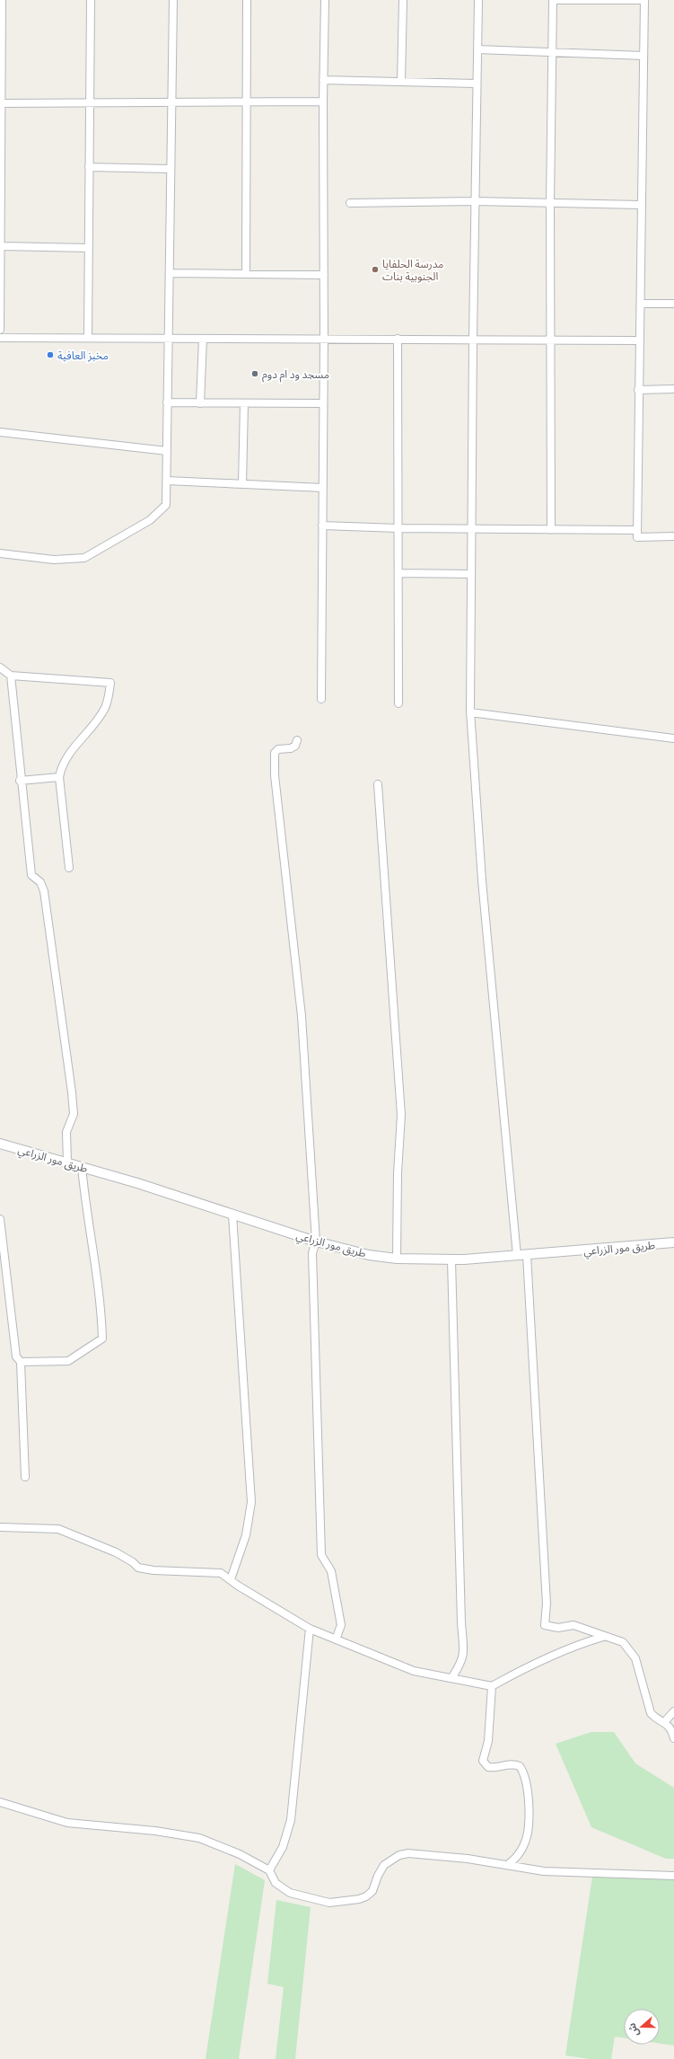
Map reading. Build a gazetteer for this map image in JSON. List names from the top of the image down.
{
  "streets": {
    "street": ["طريق مور الزراعي"]
  },
  "places": ["مدرسة الحلفايا الجنوبية بنات", "مخبز العافية", "مسجد ود ام دوم"],
  "north": "left"
}
